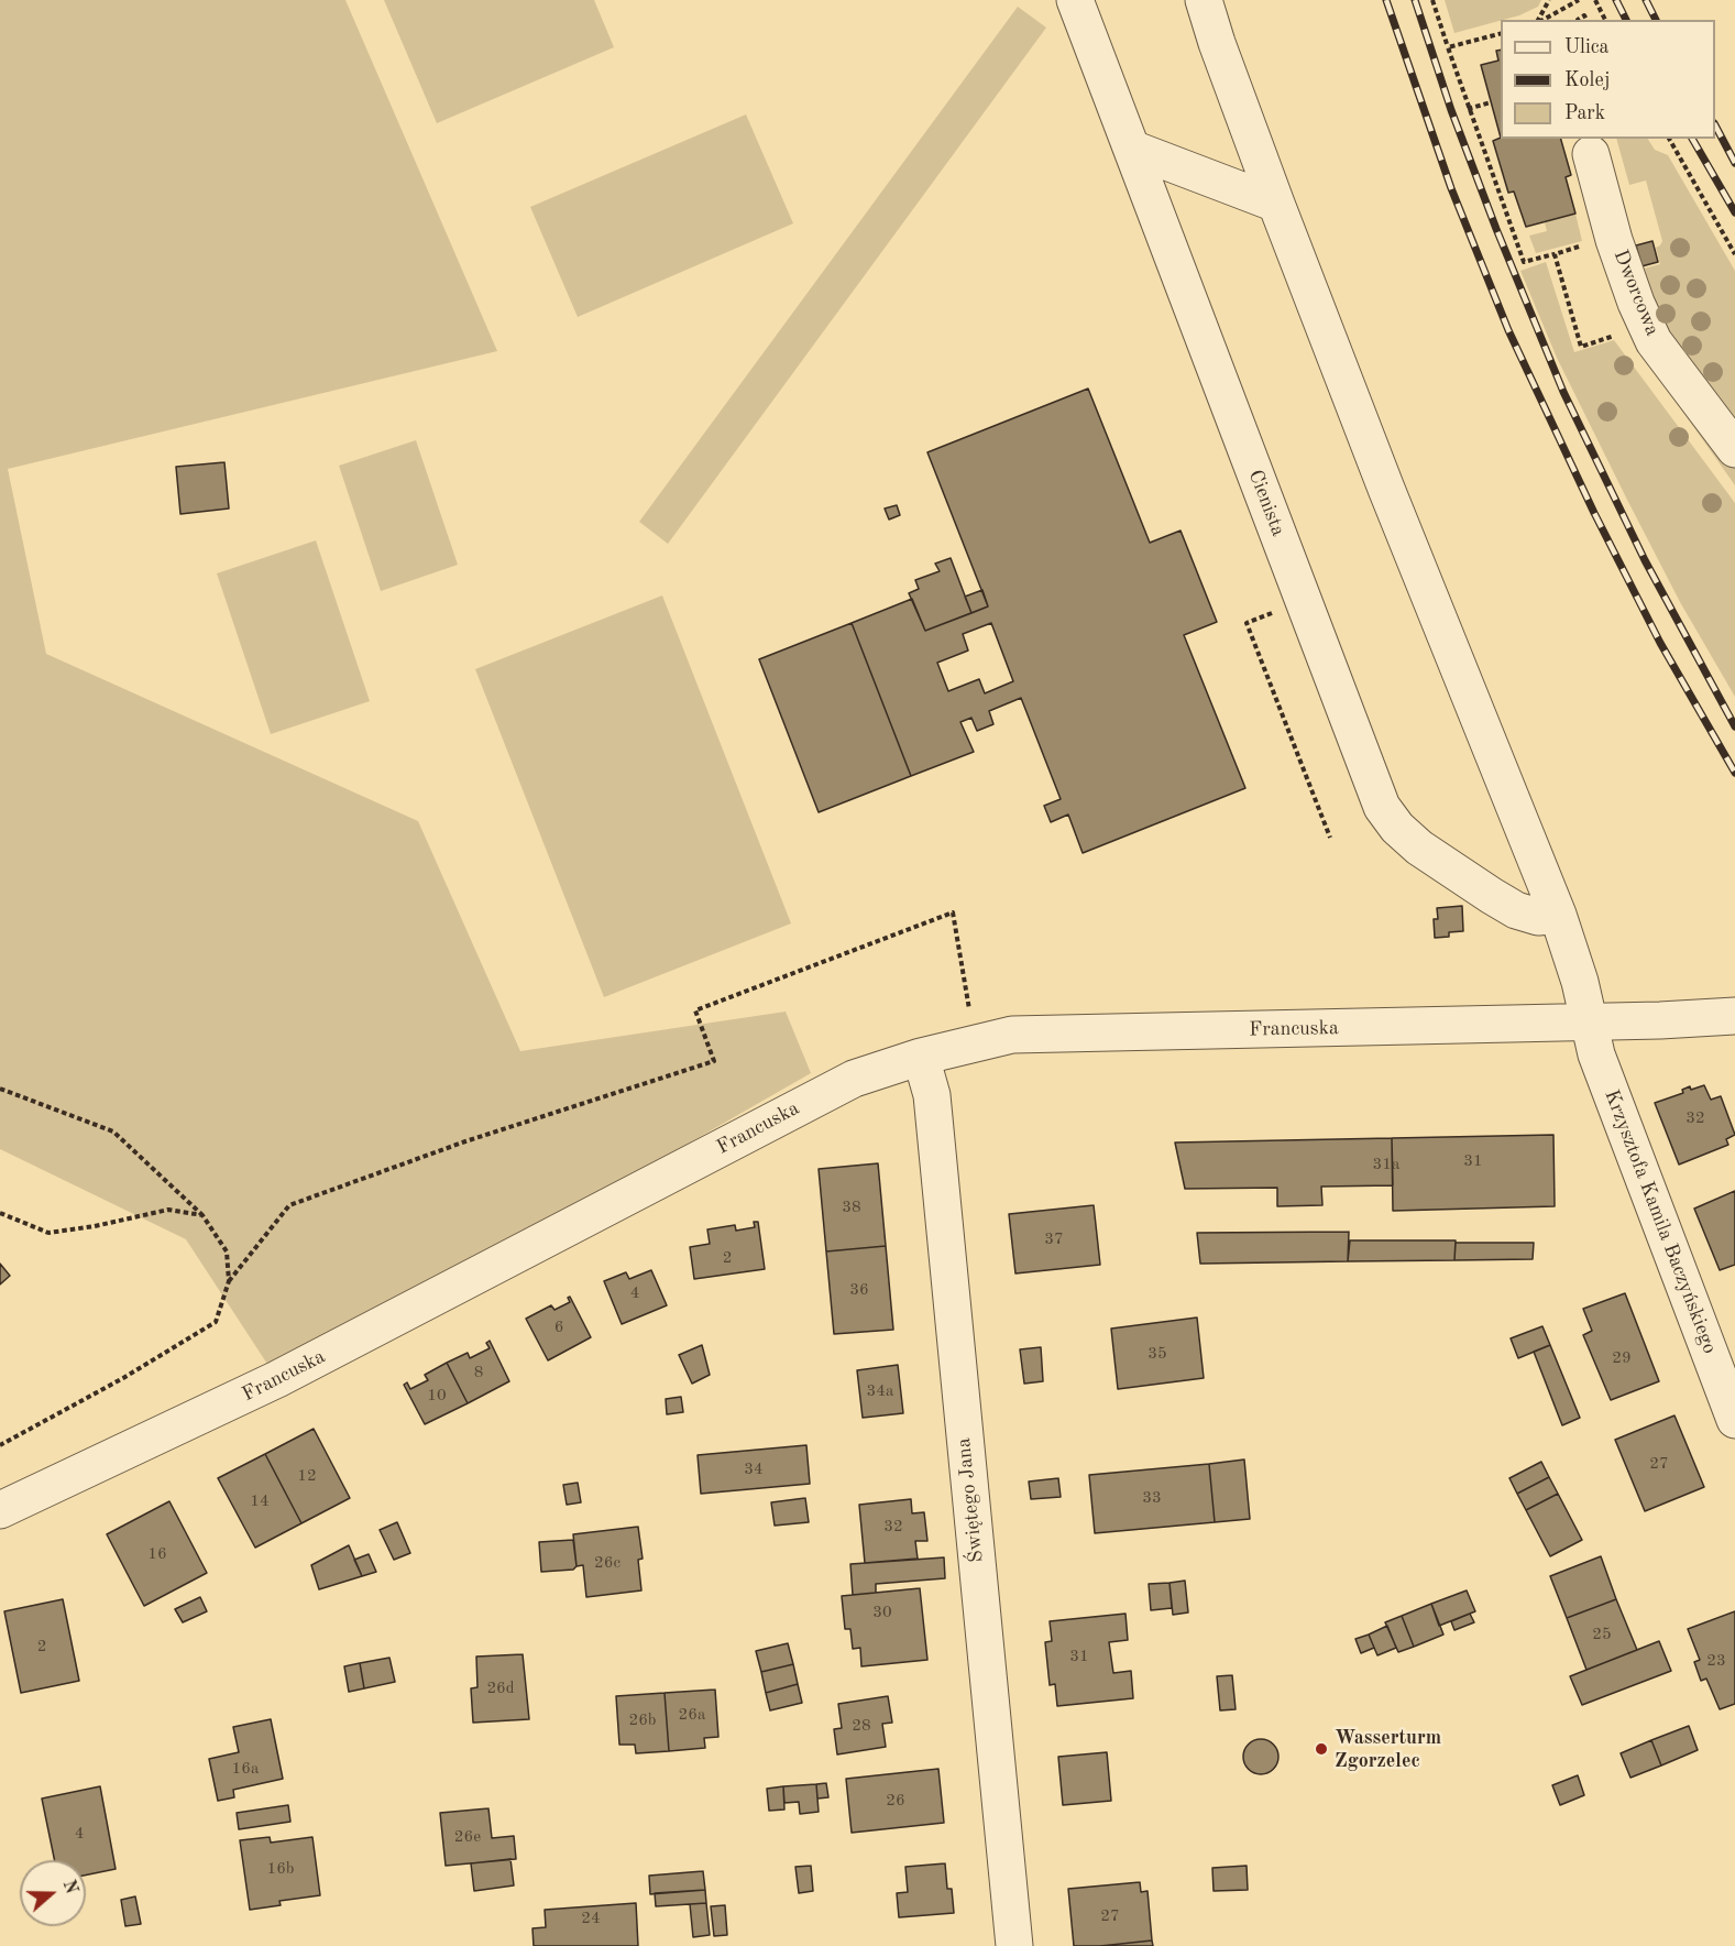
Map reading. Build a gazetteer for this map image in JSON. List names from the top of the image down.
{
  "streets": {
    "street": [
      "Dworcowa",
      "Cienista",
      "Francuska",
      "Krzysztofa Kamila Baczyńskiego",
      "Świętego Jana"
    ]
  },
  "crossings": [
    ["Cienista", "Krzysztofa Kamila Baczyńskiego"],
    ["Francuska", "Krzysztofa Kamila Baczyńskiego"],
    ["Francuska", "Świętego Jana"]
  ],
  "places": ["Wasserturm Zgorzelec"],
  "house_numbers": [
    "32",
    "31",
    "31a",
    "38",
    "37",
    "2",
    "36",
    "4",
    "6",
    "35",
    "29",
    "8",
    "34a",
    "10",
    "27",
    "34",
    "12",
    "33",
    "14",
    "32",
    "16",
    "26c",
    "30",
    "25",
    "2",
    "31",
    "23",
    "26d",
    "26a",
    "26b",
    "28",
    "16a",
    "26",
    "4",
    "26e",
    "16b",
    "27",
    "24"
  ],
  "legend": ["Ulica", "Kolej", "Park"],
  "north": "right"
}
